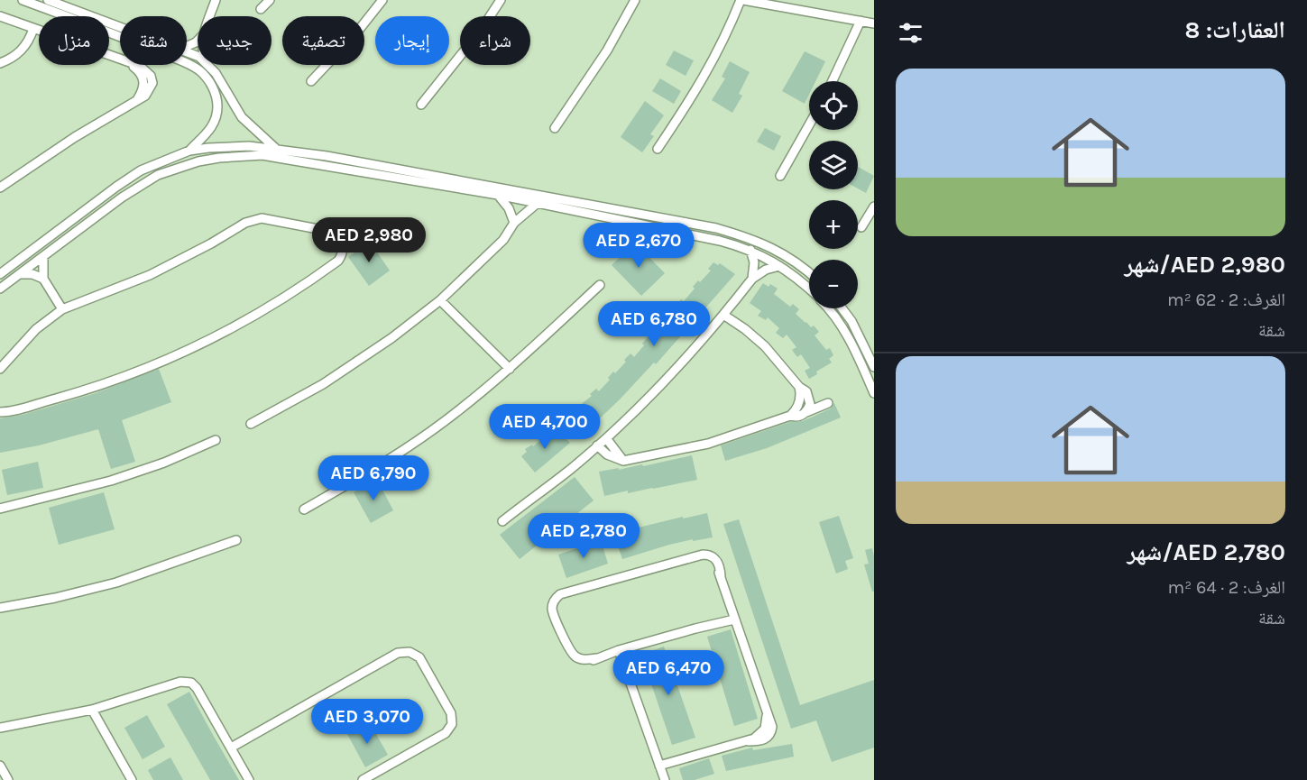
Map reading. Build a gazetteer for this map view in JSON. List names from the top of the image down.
{
  "page": {
    "heading": "العقارات: 8",
    "chip": [
      "شراء",
      "إيجار",
      "تصفية",
      "جديد",
      "شقة",
      "منزل"
    ],
    "list": [
      {
        "name": "AED 2,980/شهر",
        "note": "الغرف: 2 · 62 m² · شقة"
      },
      {
        "name": "AED 2,780/شهر",
        "note": "الغرف: 2 · 64 m² · شقة"
      }
    ],
    "map_buttons": ["+", "−"],
    "price": [
      "AED 2,980",
      "AED 2,670",
      "AED 6,780",
      "AED 4,700",
      "AED 6,790",
      "AED 2,780",
      "AED 6,470",
      "AED 3,070"
    ]
  }
}
